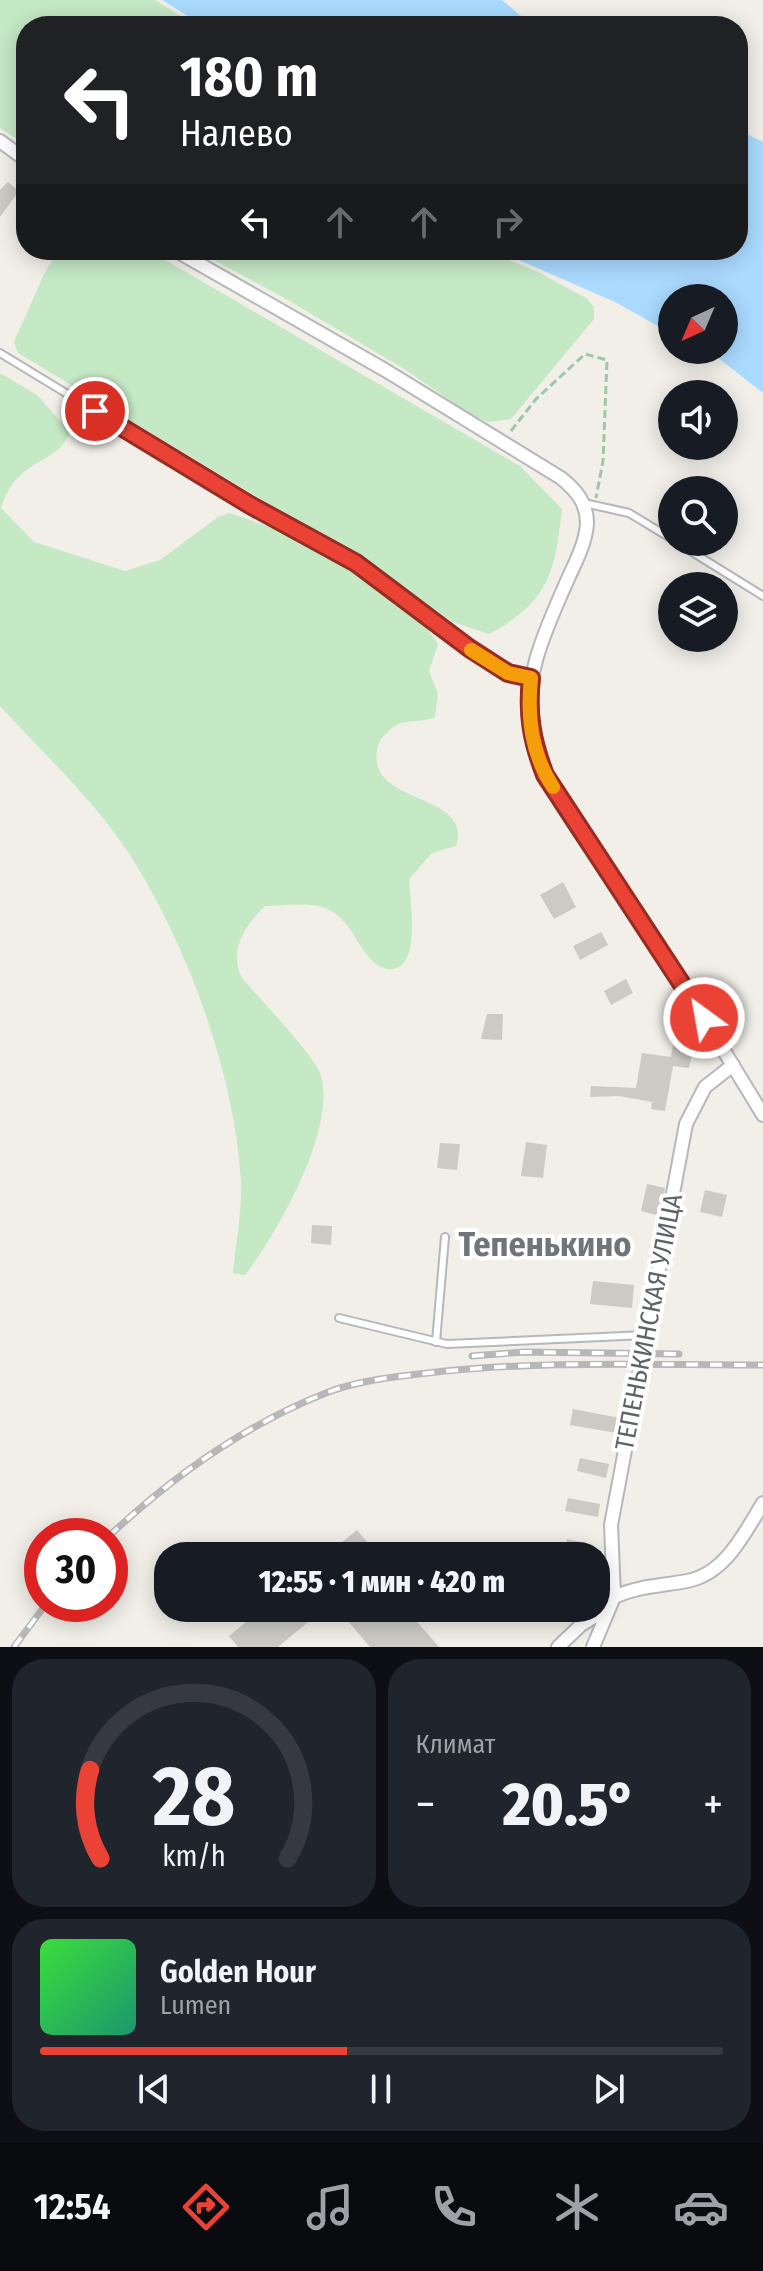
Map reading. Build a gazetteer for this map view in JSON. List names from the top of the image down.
{
  "streets": {
    "street": ["ТЕПЕНЬКИНСКАЯ УЛИЦА"]
  },
  "districts": ["Тепенькино"],
  "north": "bottom left",
  "page": {
    "turn": ["180 m", "Налево"],
    "limit": "30",
    "trip": "12:55 · 1 мин · 420 m",
    "tile": "Климат",
    "heat": ["−", "20.5°", "+"],
    "song": ["Golden Hour", "Lumen"],
    "tabs": "12:54",
    "gauge": ["28", "km/h"]
  }
}
